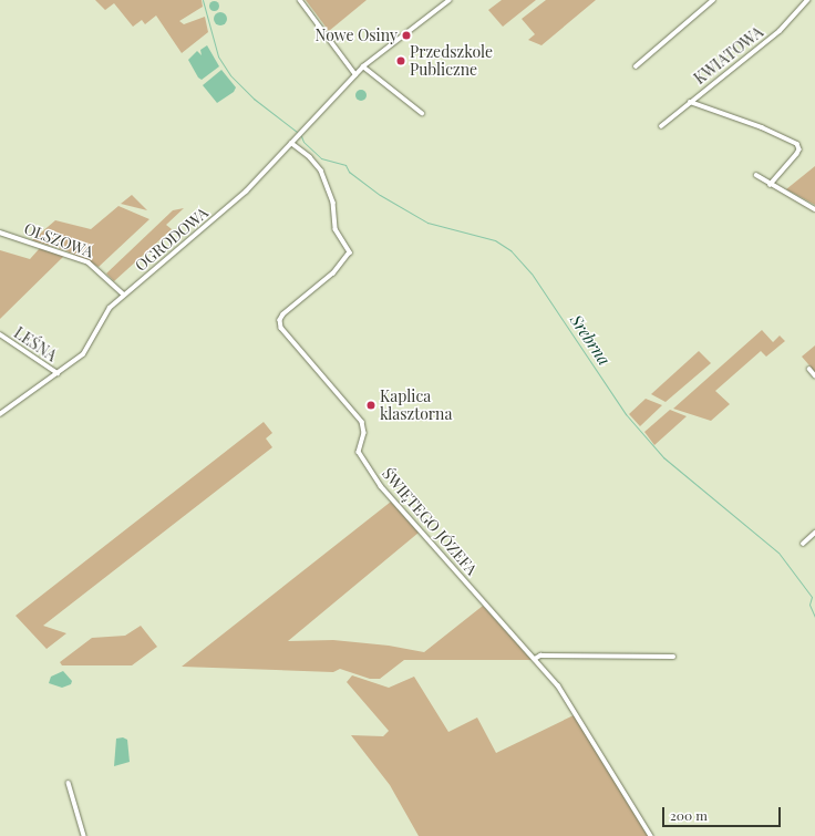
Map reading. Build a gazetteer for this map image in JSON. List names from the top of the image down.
{
  "streets": {
    "street": [
      "KWIATOWA",
      "OGRODOWA",
      "OLSZOWA",
      "LEŚNA",
      "ŚWIĘTEGO JÓZEFA"
    ]
  },
  "crossings": [
    ["OGRODOWA", "OLSZOWA"],
    ["OGRODOWA", "LEŚNA"],
    ["OGRODOWA", "ŚWIĘTEGO JÓZEFA"]
  ],
  "water": ["Srebrna"],
  "places": ["Nowe Osiny", "Przedszkole Publiczne", "Kaplica klasztorna"],
  "scale_bar": "200 m"
}
